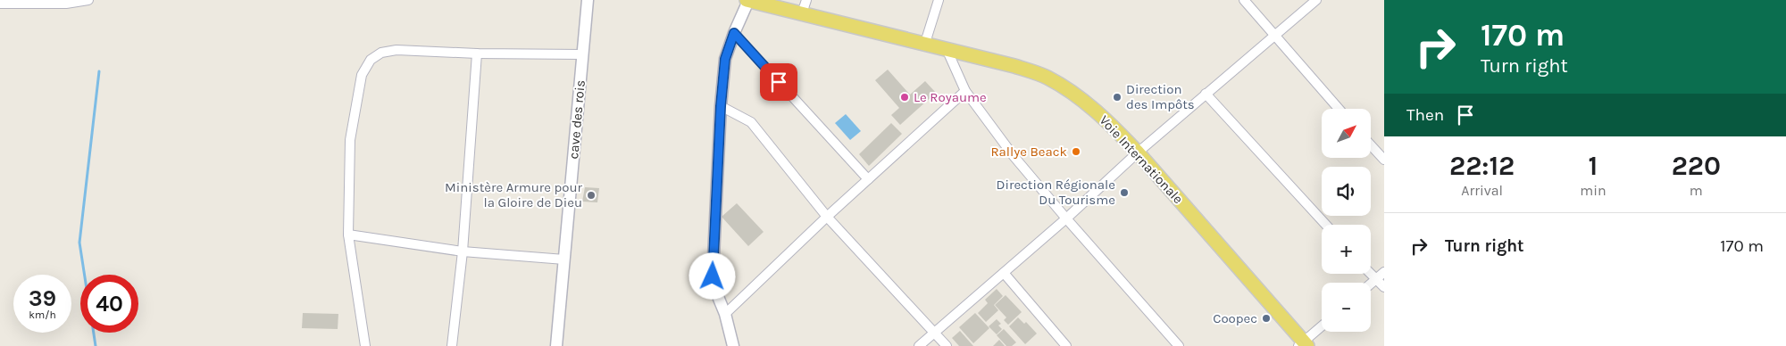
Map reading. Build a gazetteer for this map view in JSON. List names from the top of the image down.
{
  "streets": {
    "main road": ["Voie Internationale"],
    "street": ["cave des rois"]
  },
  "places": [
    "Le Royaume",
    "Direction des Impôts",
    "Rallye Beack",
    "Direction Régionale Du Tourisme",
    "Ministère Armure pour la Gloire de Dieu",
    "Coopec"
  ],
  "north": "top right",
  "page": {
    "turn": ["170 m", "Turn right"],
    "then": "Then",
    "map_buttons": ["+", "−"],
    "eta": [
      "22:12",
      "Arrival",
      "1",
      "min",
      "220",
      "m"
    ],
    "list": [
      {
        "name": "Turn right",
        "value": "170 m"
      }
    ],
    "speed": "39 km/h",
    "limit": "40"
  }
}
